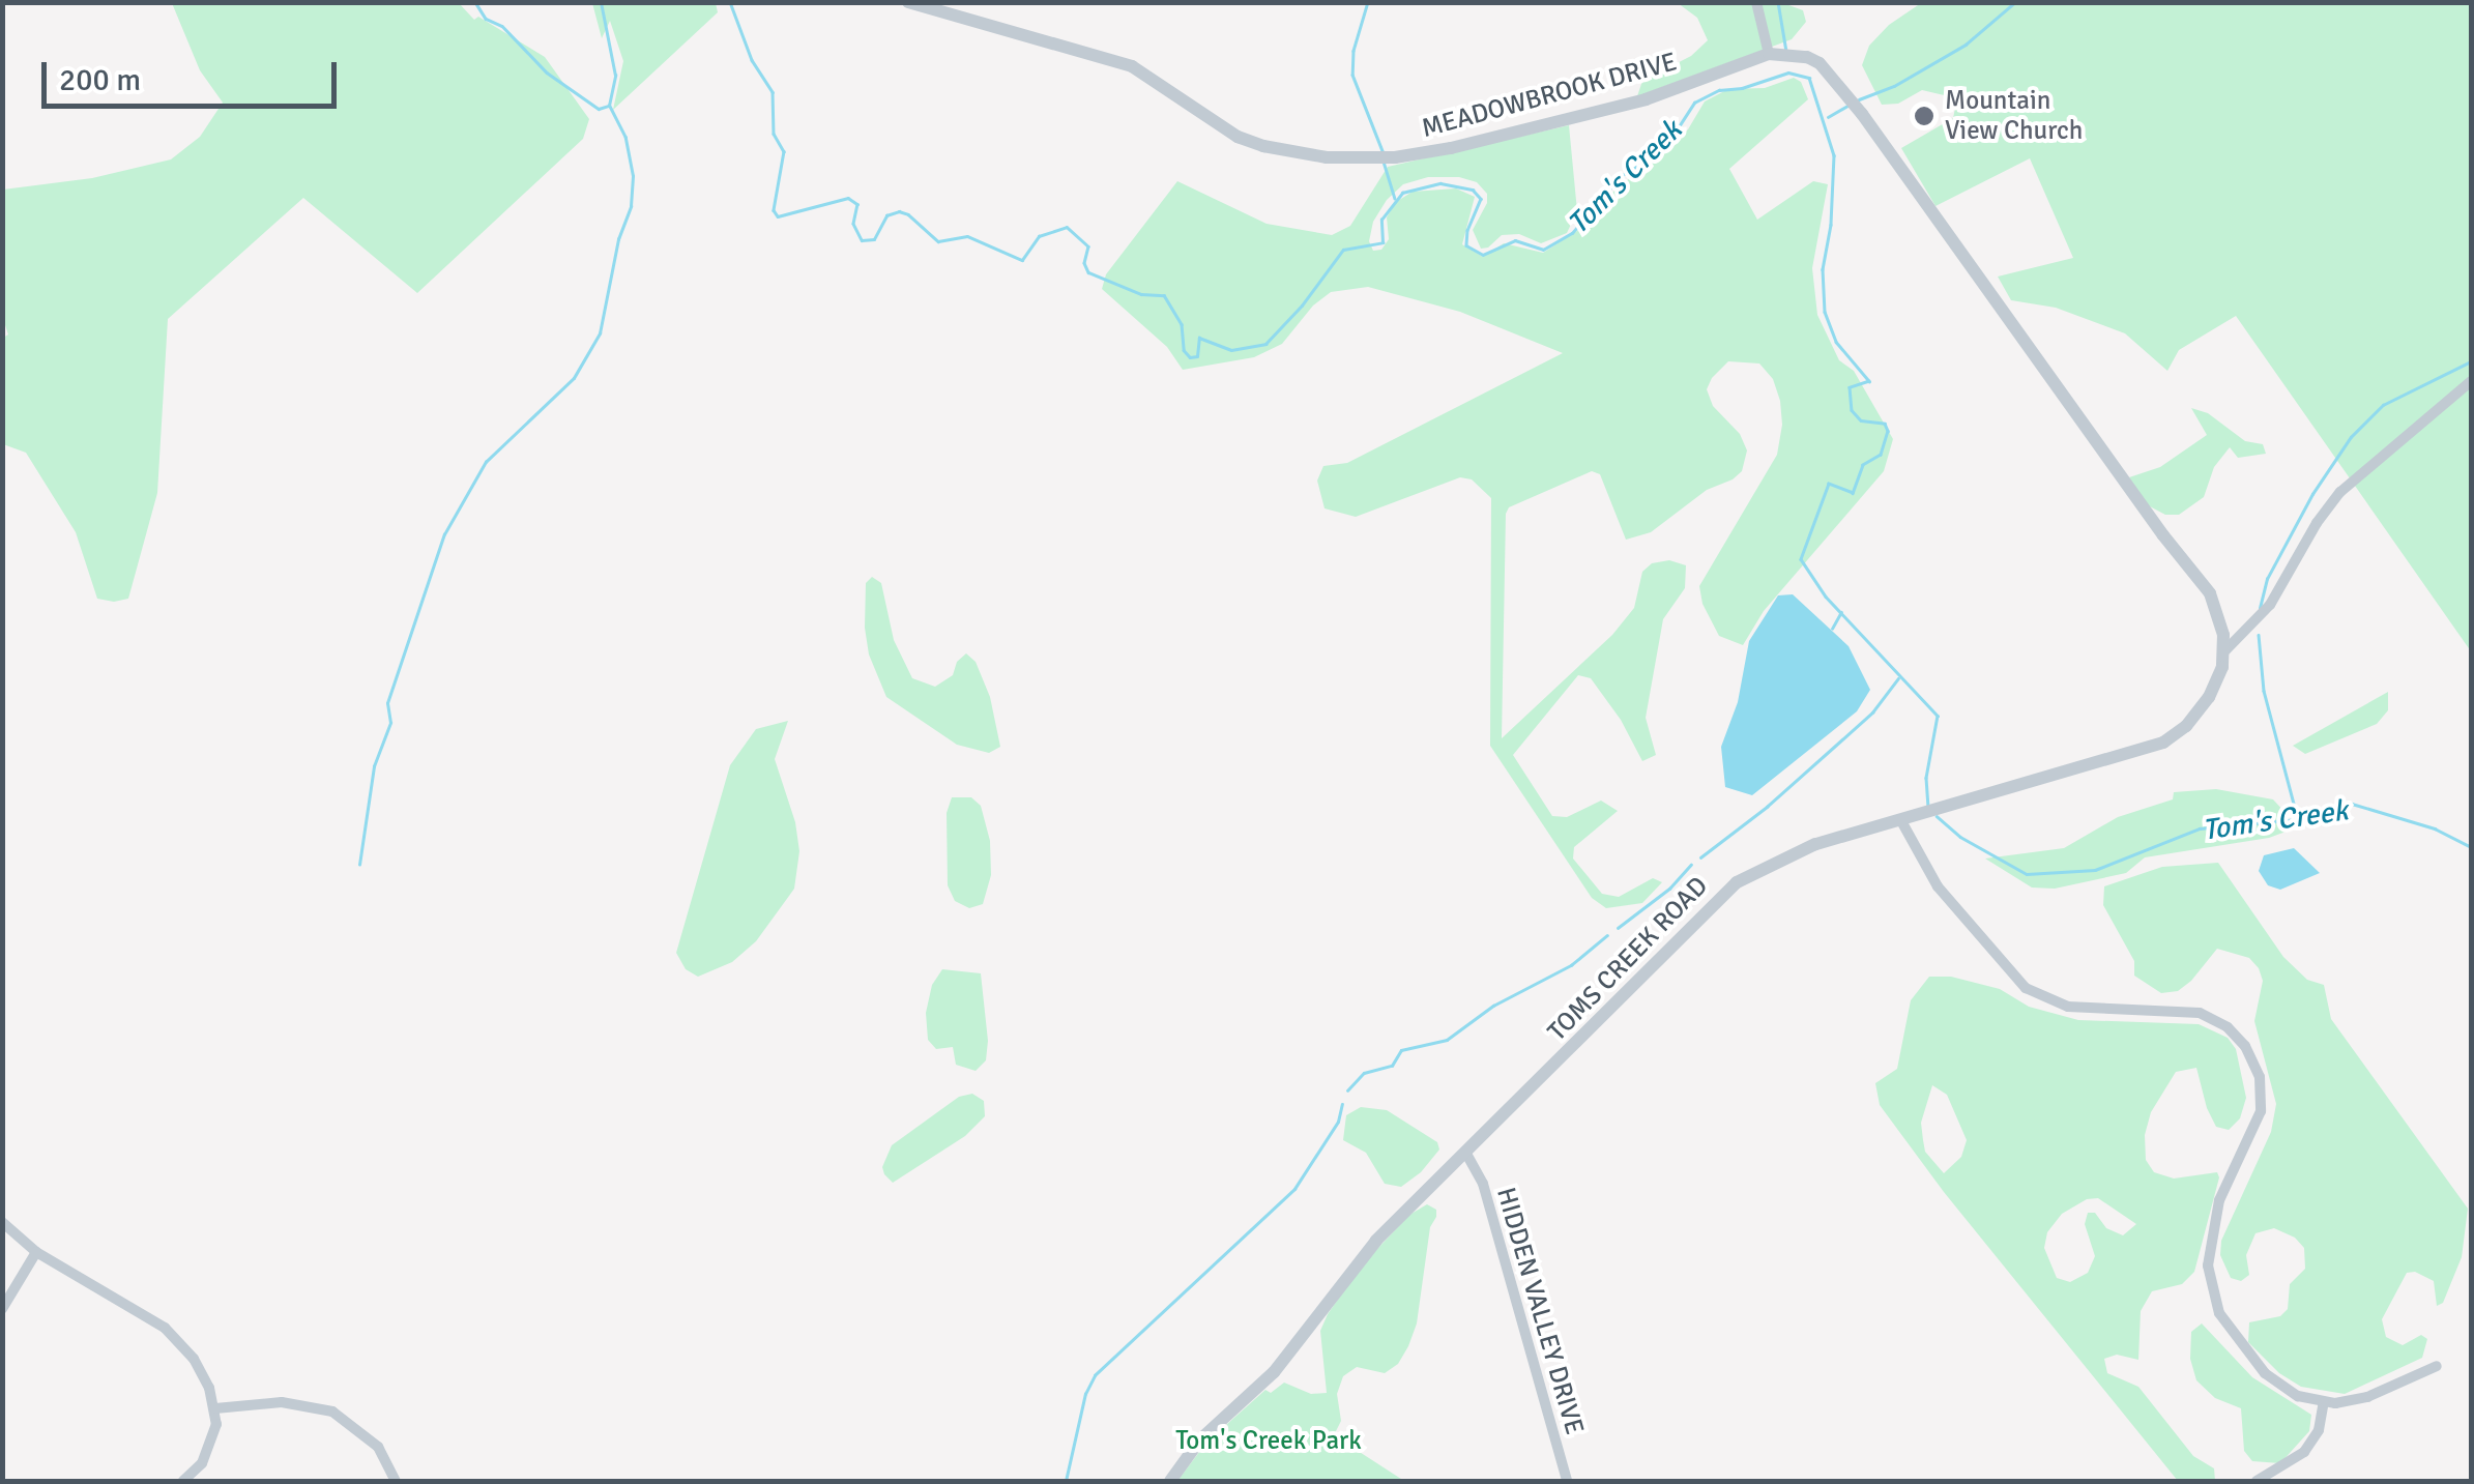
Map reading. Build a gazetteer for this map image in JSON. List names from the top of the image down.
{
  "streets": {
    "street": ["MEADOWBROOK DRIVE", "TOMS CREEK ROAD", "HIDDEN VALLEY DRIVE"]
  },
  "crossings": [
    ["TOMS CREEK ROAD", "HIDDEN VALLEY DRIVE"]
  ],
  "water": ["Tom's Creek"],
  "parks": ["Tom's Creek Park"],
  "places": ["Mountain View Church"],
  "scale_bar": "200 m"
}
